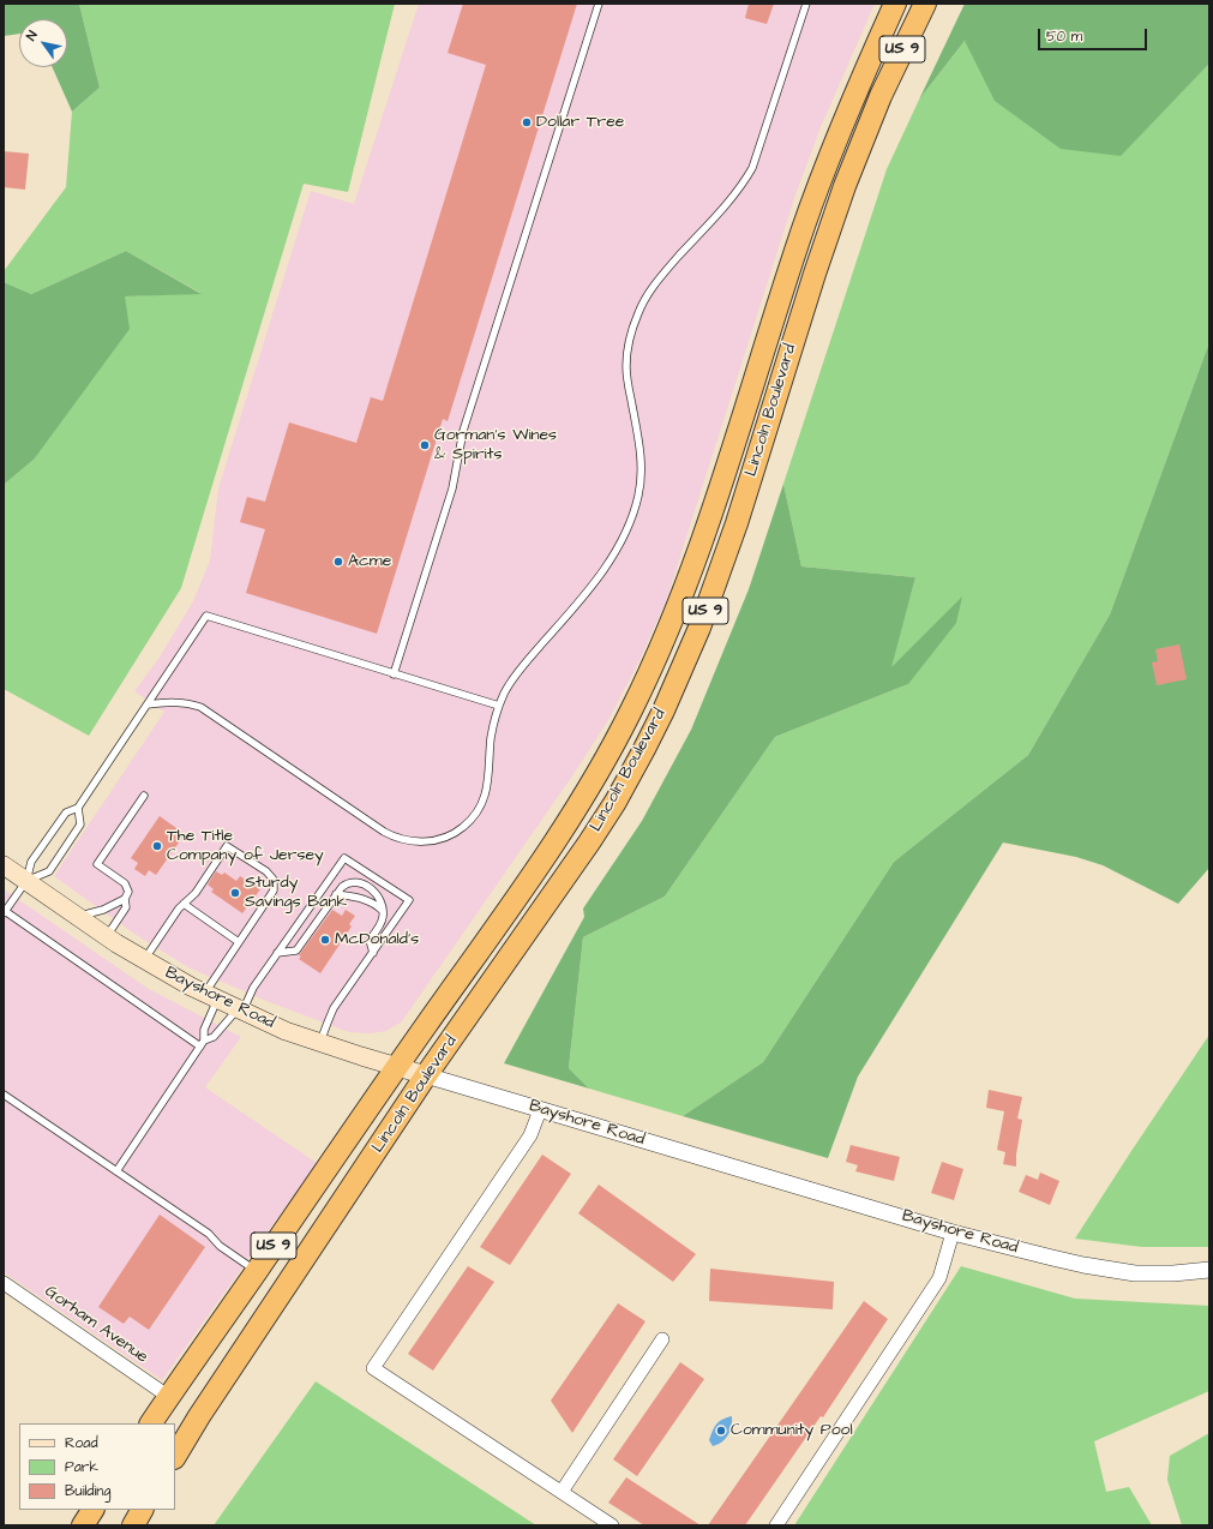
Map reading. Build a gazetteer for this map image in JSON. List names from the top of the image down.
{
  "streets": {
    "highway": ["US 9", "Lincoln Boulevard"],
    "main road": ["Bayshore Road"],
    "street": ["Gorham Avenue"]
  },
  "crossings": [
    ["Lincoln Boulevard", "Bayshore Road"],
    ["Lincoln Boulevard", "Gorham Avenue"]
  ],
  "places": [
    "Dollar Tree",
    "Gorman's Wines & Spirits",
    "Acme",
    "The Title Company of Jersey",
    "Sturdy Savings Bank",
    "McDonald's",
    "Community Pool"
  ],
  "legend": ["Road", "Park", "Building"],
  "scale_bar": "50 m",
  "north": "top left"
}
